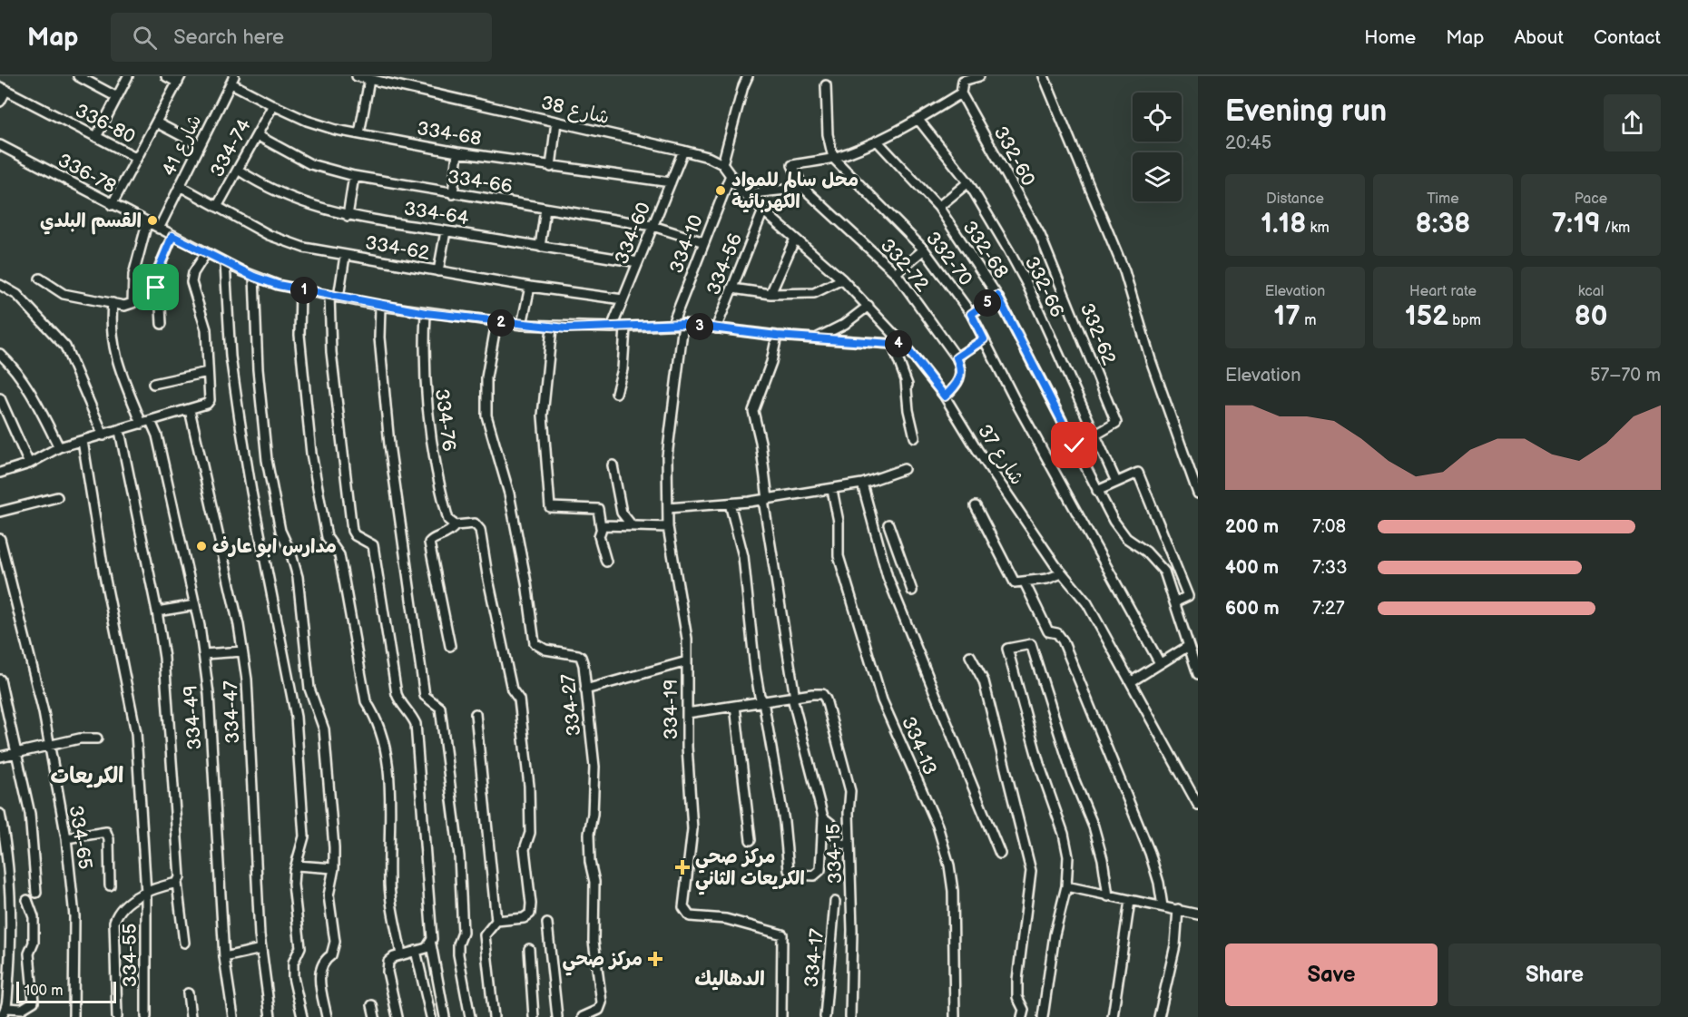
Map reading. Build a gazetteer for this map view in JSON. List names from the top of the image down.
{
  "streets": {
    "street": [
      "شارع 38",
      "336-80",
      "334-68",
      "شارع 41",
      "334-74",
      "332-60",
      "336-78",
      "334-66",
      "334-64",
      "334-60",
      "334-10",
      "334-62",
      "332-68",
      "332-70",
      "334-56",
      "332-72",
      "332-66",
      "332-62",
      "334-76",
      "شارع 37",
      "334-27",
      "334-19",
      "334-47",
      "334-49",
      "334-13",
      "334-65",
      "334-15",
      "334-55",
      "334-17"
    ]
  },
  "crossings": [
    ["شارع 38", "334-60"],
    ["شارع 38", "شارع 37"],
    ["334-68", "شارع 41"],
    ["334-68", "334-74"],
    ["334-68", "334-60"],
    ["شارع 41", "336-78"],
    ["شارع 41", "334-62"],
    ["334-74", "334-66"],
    ["334-74", "334-64"],
    ["334-74", "334-62"],
    ["332-60", "332-62"],
    ["336-78", "334-60"],
    ["336-78", "334-10"],
    ["336-78", "334-56"],
    ["336-78", "334-76"],
    ["336-78", "شارع 37"],
    ["336-78", "334-27"],
    ["336-78", "334-19"],
    ["334-66", "334-60"],
    ["334-66", "334-10"],
    ["334-64", "334-60"],
    ["334-60", "334-62"],
    ["334-10", "شارع 37"],
    ["332-70", "332-72"],
    ["334-56", "شارع 37"],
    ["332-66", "332-62"]
  ],
  "districts": ["الكريعات", "الدهاليك"],
  "places": {
    "other": ["محل سالم للمواد الكهربائية", "القسم البلدي", "مدارس ابو عارف"],
    "health": ["مركز صحي الكريعات الثاني", "مركز صحي"]
  },
  "scale_bar": "100 m",
  "page": {
    "header": "Map",
    "search": "Search here",
    "nav": [
      "Home",
      "Map",
      "About",
      "Contact"
    ],
    "heading": ["Evening run", "20:45"],
    "stats": [
      ["Distance", "1.18 km"],
      ["Time", "8:38"],
      ["Pace", "7:19 /km"],
      ["Elevation", "17 m"],
      ["Heart rate", "152 bpm"],
      ["kcal", "80"]
    ],
    "pins": [
      "1",
      "5",
      "2",
      "3",
      "4"
    ],
    "chart": ["Elevation", "57–70 m"],
    "list": [
      {
        "name": "200 m",
        "note": "7:08"
      },
      {
        "name": "400 m",
        "note": "7:33"
      },
      {
        "name": "600 m",
        "note": "7:27"
      }
    ],
    "buttons": ["Save", "Share"],
    "scale": "100 m"
  }
}
